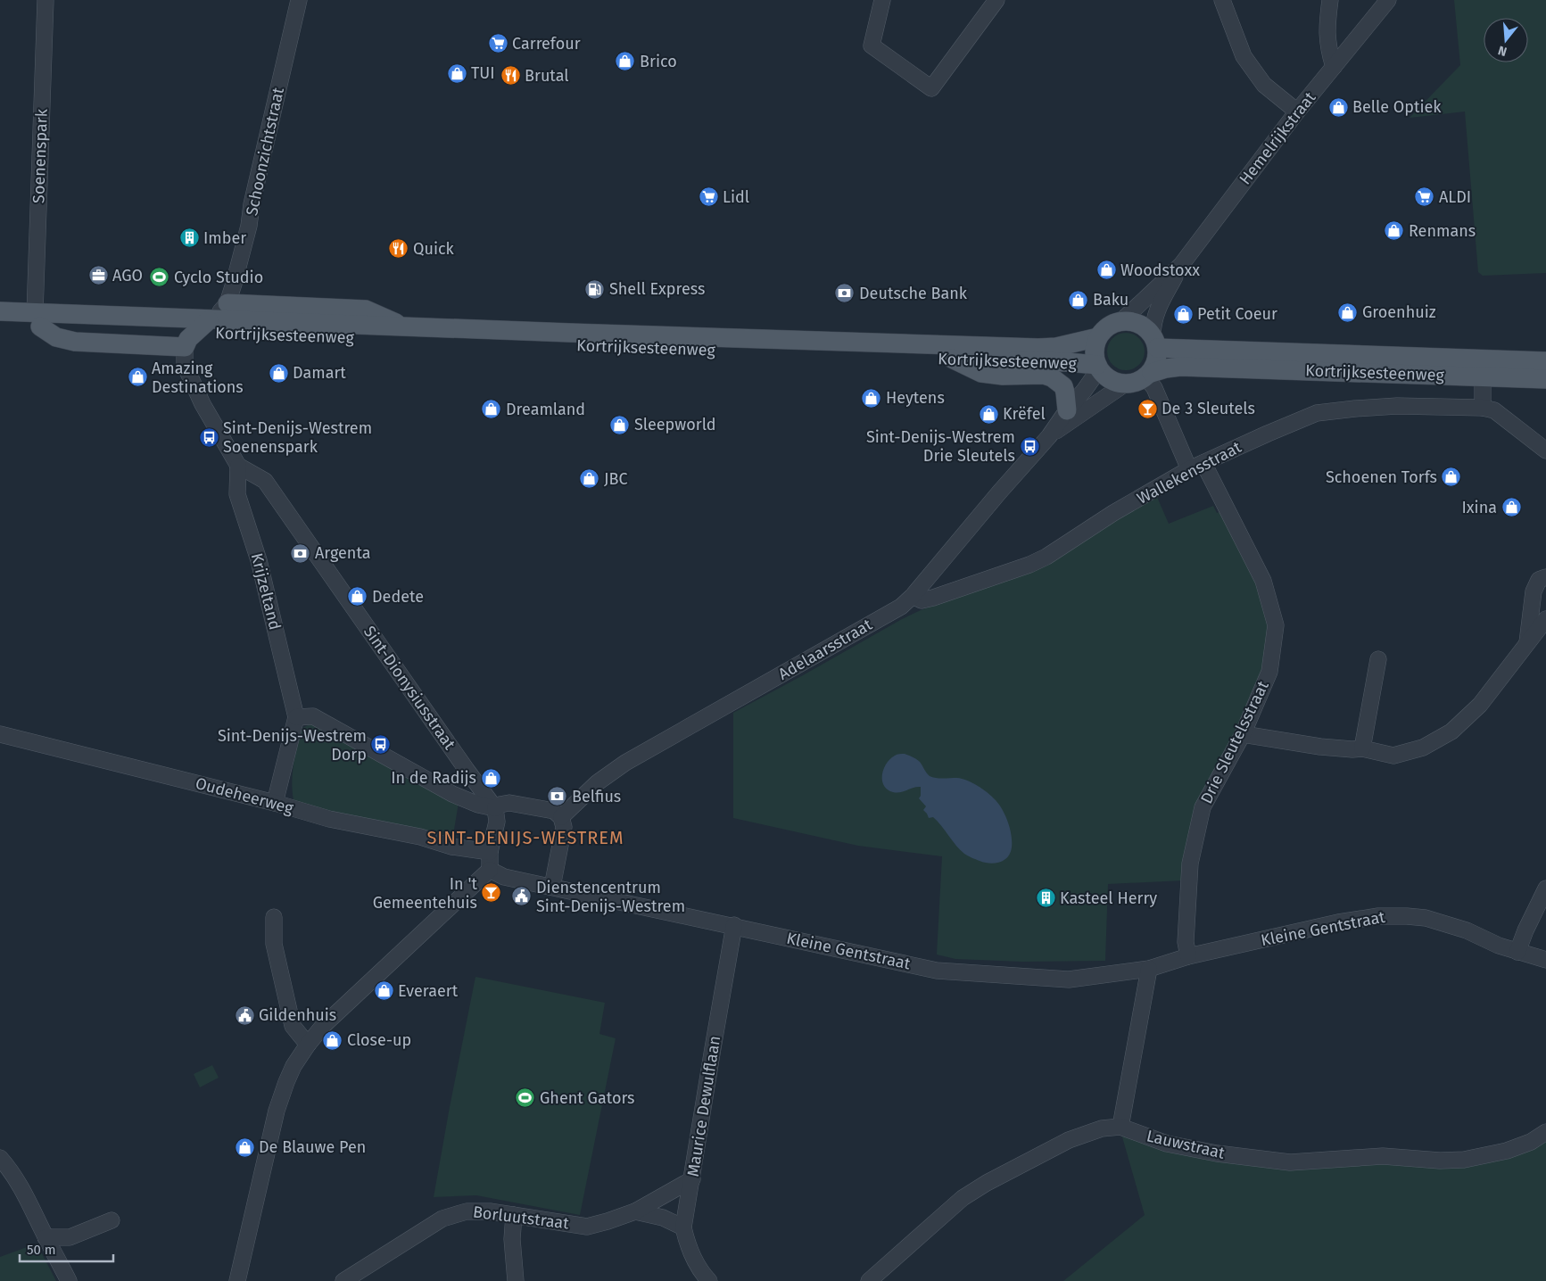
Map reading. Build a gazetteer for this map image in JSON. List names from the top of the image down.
{
  "streets": {
    "main road": ["Kortrijksesteenweg"],
    "street": [
      "Hemelrijkstraat",
      "Schoonzichtstraat",
      "Soenenspark",
      "Wallekensstraat",
      "Krijzeltand",
      "Adelaarsstraat",
      "Sint-Dionysiusstraat",
      "Drie Sleutelsstraat",
      "Oudeheerweg",
      "Kleine Gentstraat",
      "Maurice Dewulflaan",
      "Lauwstraat",
      "Borluutstraat"
    ]
  },
  "crossings": [
    ["Hemelrijkstraat", "Kortrijksesteenweg"],
    ["Hemelrijkstraat", "Adelaarsstraat"],
    ["Schoonzichtstraat", "Kortrijksesteenweg"],
    ["Soenenspark", "Kortrijksesteenweg"],
    ["Kortrijksesteenweg", "Adelaarsstraat"],
    ["Wallekensstraat", "Adelaarsstraat"],
    ["Wallekensstraat", "Drie Sleutelsstraat"],
    ["Krijzeltand", "Sint-Dionysiusstraat"],
    ["Krijzeltand", "Oudeheerweg"],
    ["Drie Sleutelsstraat", "Kleine Gentstraat"],
    ["Kleine Gentstraat", "Maurice Dewulflaan"],
    ["Maurice Dewulflaan", "Borluutstraat"]
  ],
  "districts": ["SINT-DENIJS-WESTREM"],
  "places": {
    "supermarket": ["Carrefour", "Lidl", "ALDI"],
    "shop": [
      "Brico",
      "TUI",
      "Belle Optiek",
      "Renmans",
      "Woodstoxx",
      "Baku",
      "Groenhuiz",
      "Petit Coeur",
      "Damart",
      "Amazing Destinations",
      "Heytens",
      "Dreamland",
      "Krëfel",
      "Sleepworld",
      "Schoenen Torfs",
      "JBC",
      "Ixina",
      "Dedete",
      "In de Radijs",
      "Everaert",
      "Close-up",
      "De Blauwe Pen"
    ],
    "restaurant": ["Brutal", "Quick"],
    "building": ["Imber", "Kasteel Herry"],
    "office": ["AGO"],
    "sports": ["Cyclo Studio", "Ghent Gators"],
    "fuel station": ["Shell Express"],
    "bank": ["Deutsche Bank", "Argenta", "Belfius"],
    "bar": ["De 3 Sleutels", "In 't Gemeentehuis"],
    "bus stop": ["Sint-Denijs-Westrem Soenenspark", "Sint-Denijs-Westrem Drie Sleutels", "Sint-Denijs-Westrem Dorp"],
    "public building": ["Dienstencentrum Sint-Denijs-Westrem", "Gildenhuis"]
  },
  "scale_bar": "50 m",
  "north": "bottom"
}
